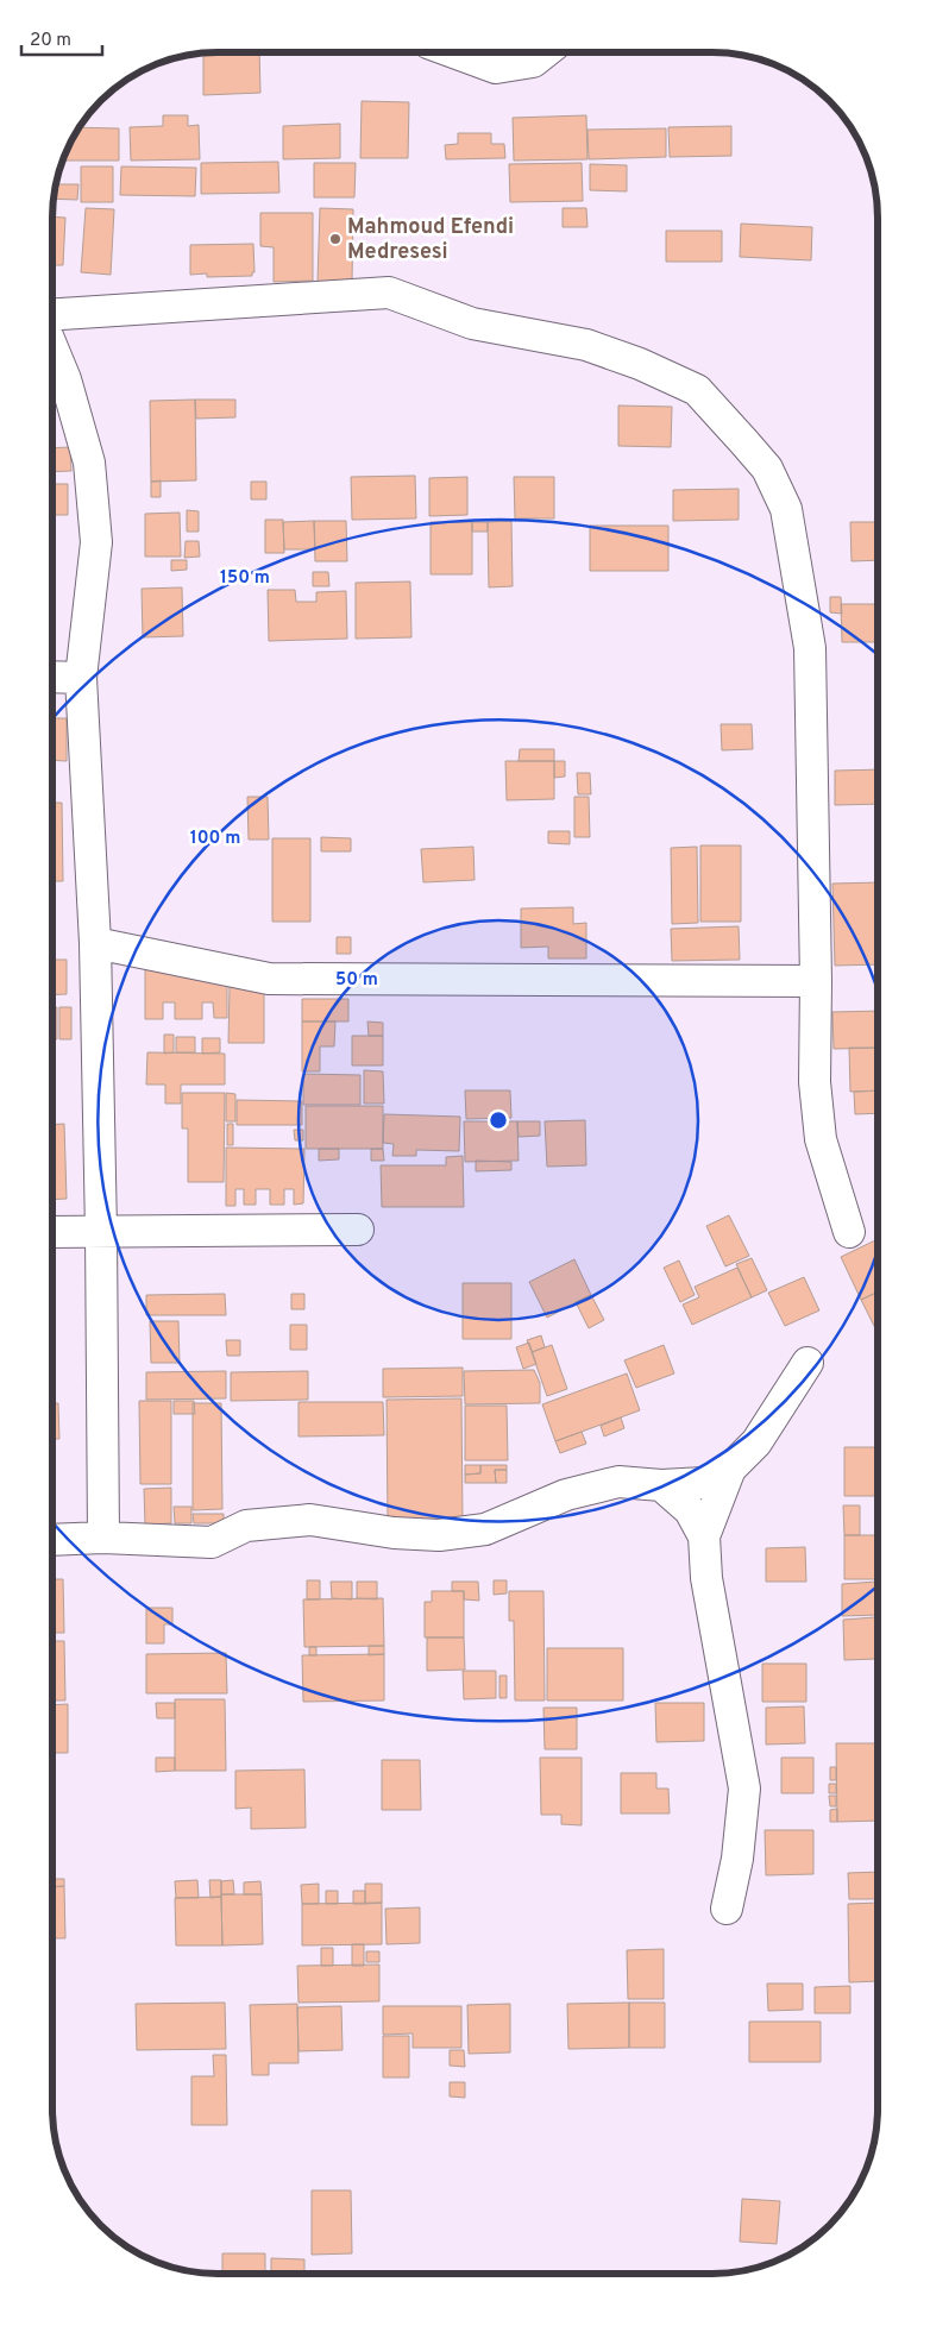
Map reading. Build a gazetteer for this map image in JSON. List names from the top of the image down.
{
  "places": ["Mahmoud Efendi Medresesi"],
  "scale_bar": "20 m",
  "rings": ["150 m", "100 m", "50 m"]
}
